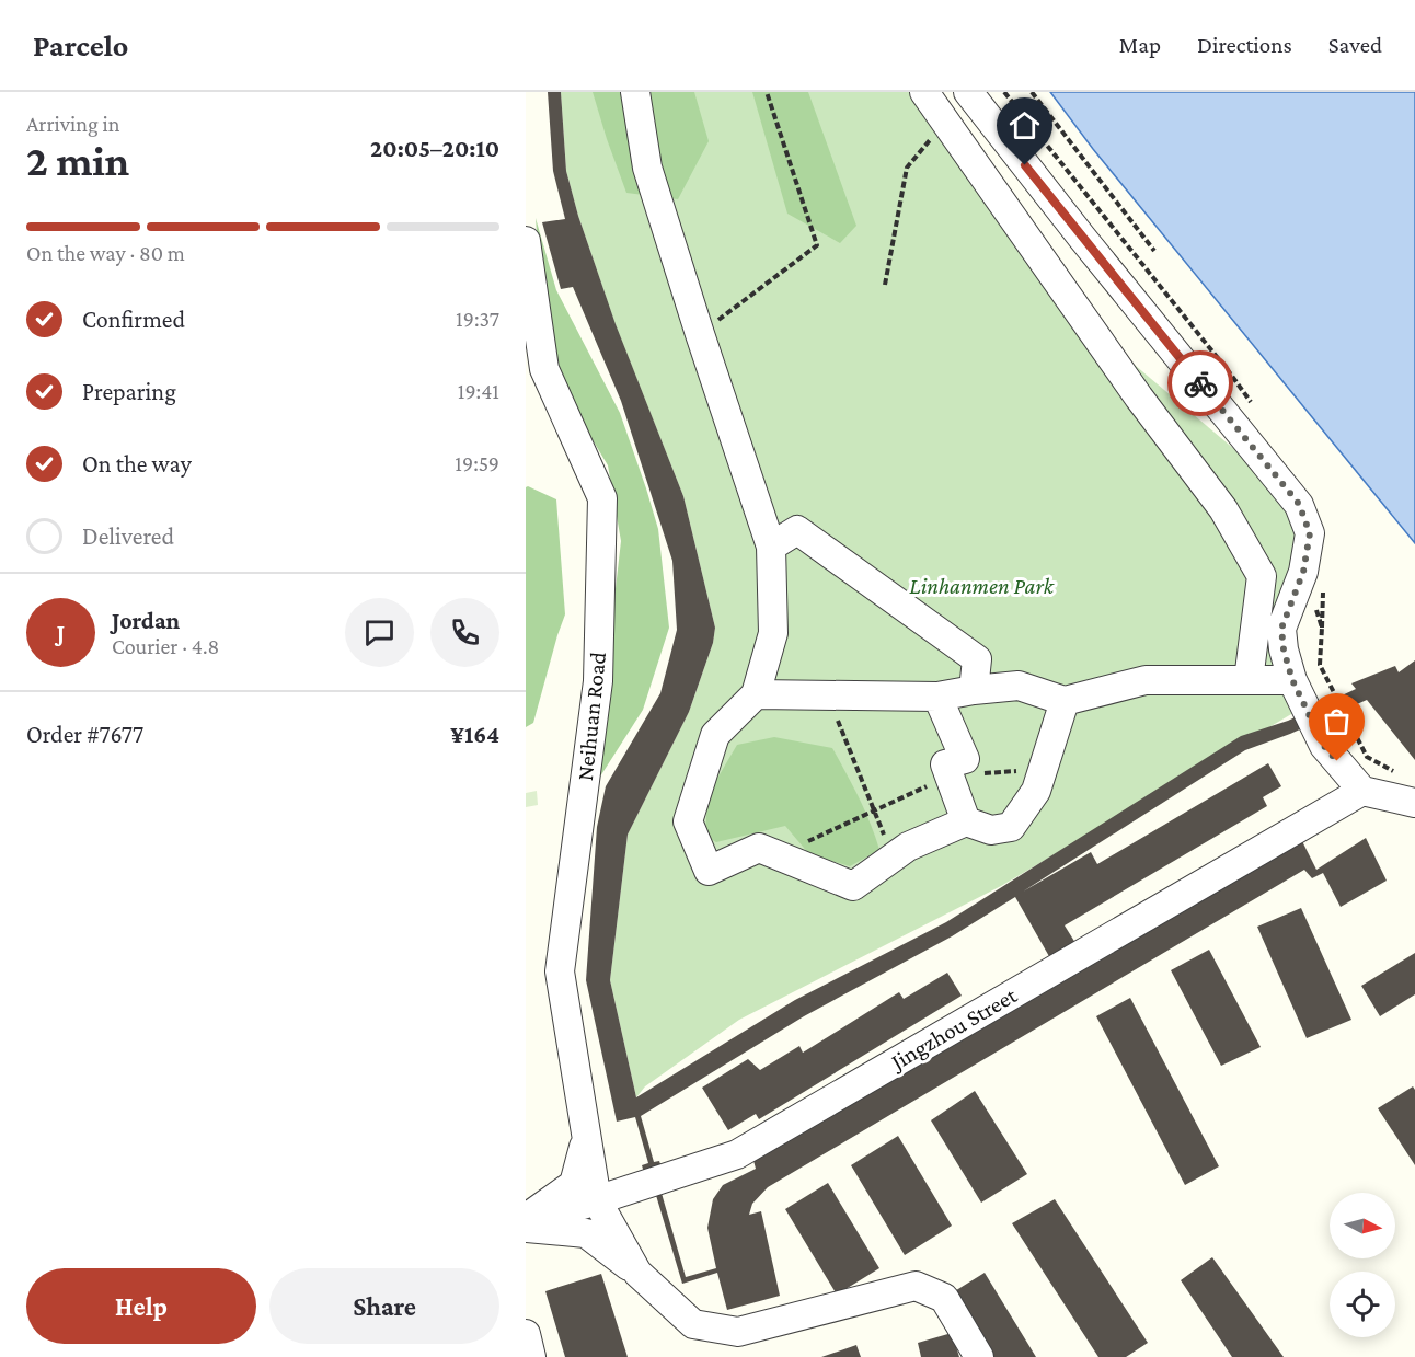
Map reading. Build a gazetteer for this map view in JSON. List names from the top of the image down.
{
  "streets": {
    "street": ["Neihuan Road", "Jingzhou Street"]
  },
  "crossings": [
    ["Neihuan Road", "Jingzhou Street"]
  ],
  "parks": ["Linhanmen Park"],
  "north": "right",
  "page": {
    "header": "Parcelo",
    "nav": ["Map", "Directions", "Saved"],
    "heading": ["2 min", "Arriving in", "20:05–20:10"],
    "panel": [
      "Jordan",
      "Courier · 4.8",
      "Order #7677",
      "¥164"
    ],
    "bar": "On the way · 80 m",
    "list": [
      ["Confirmed", "19:37"],
      ["Preparing", "19:41"],
      ["On the way", "19:59"],
      "Delivered"
    ],
    "round": "J",
    "buttons": ["Help", "Share"]
  }
}
